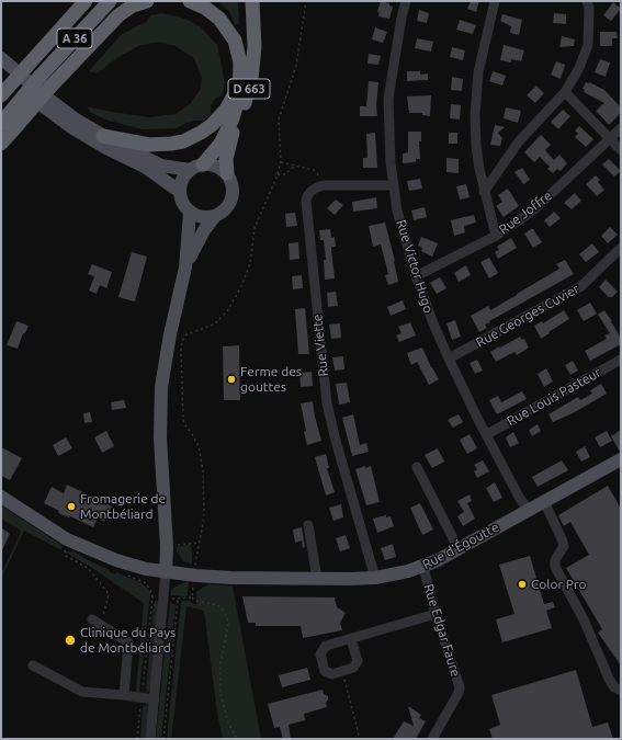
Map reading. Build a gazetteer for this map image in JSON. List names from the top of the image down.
{
  "streets": {
    "highway": ["A 36", "D 663"],
    "main road": ["Rue d'Égoutte"],
    "street": [
      "Rue Joffre",
      "Rue Victor Hugo",
      "Rue Georges Cuvier",
      "Rue Viette",
      "Rue Louis Pasteur",
      "Rue Edgar Faure"
    ]
  },
  "crossings": [
    ["Rue Joffre", "Rue Victor Hugo"],
    ["Rue Victor Hugo", "Rue Georges Cuvier"],
    ["Rue Victor Hugo", "Rue Louis Pasteur"],
    ["Rue Victor Hugo", "Rue d'Égoutte"],
    ["Rue Viette", "Rue d'Égoutte"],
    ["Rue d'Égoutte", "Rue Edgar Faure"]
  ],
  "places": [
    "Ferme des gouttes",
    "Fromagerie de Montbéliard",
    "Color Pro",
    "Clinique du Pays de Montbéliard"
  ]
}
